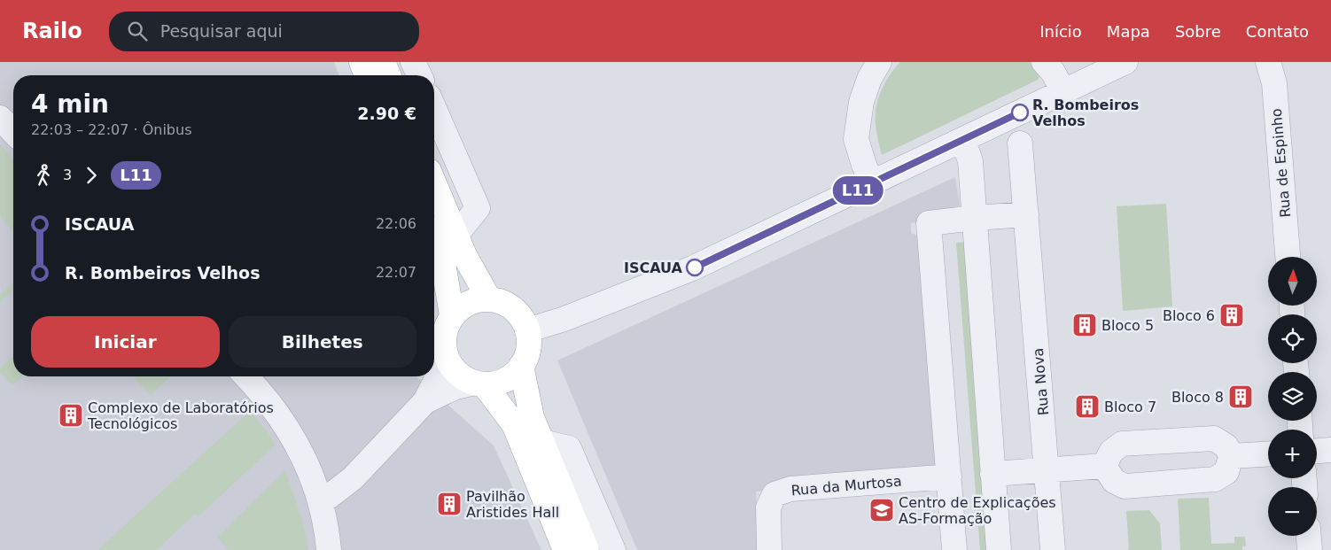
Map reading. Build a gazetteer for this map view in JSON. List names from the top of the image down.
{
  "streets": {
    "street": ["Rua de Espinho", "Rua Nova", "Rua da Murtosa"]
  },
  "places": {
    "other": ["R. Bombeiros Velhos", "ISCAUA"],
    "building": [
      "Bloco 6",
      "Bloco 5",
      "Bloco 8",
      "Bloco 7",
      "Complexo de Laboratórios Tecnológicos",
      "Pavilhão Aristides Hall"
    ],
    "school or university": ["Centro de Explicações AS-Formação"]
  },
  "lines": ["bus line L11"],
  "north": "top",
  "page": {
    "header": "Railo",
    "search": "Pesquisar aqui",
    "nav": [
      "Início",
      "Mapa",
      "Sobre",
      "Contato"
    ],
    "on_map": "L11",
    "heading": ["4 min", "22:03 – 22:07 · Ônibus", "2.90 €"],
    "legs": ["3", "L11"],
    "list": [
      {
        "name": "ISCAUA",
        "value": "22:06"
      },
      {
        "name": "R. Bombeiros Velhos",
        "value": "22:07"
      }
    ],
    "map_buttons": ["+", "−"],
    "buttons": ["Iniciar", "Bilhetes"]
  }
}
